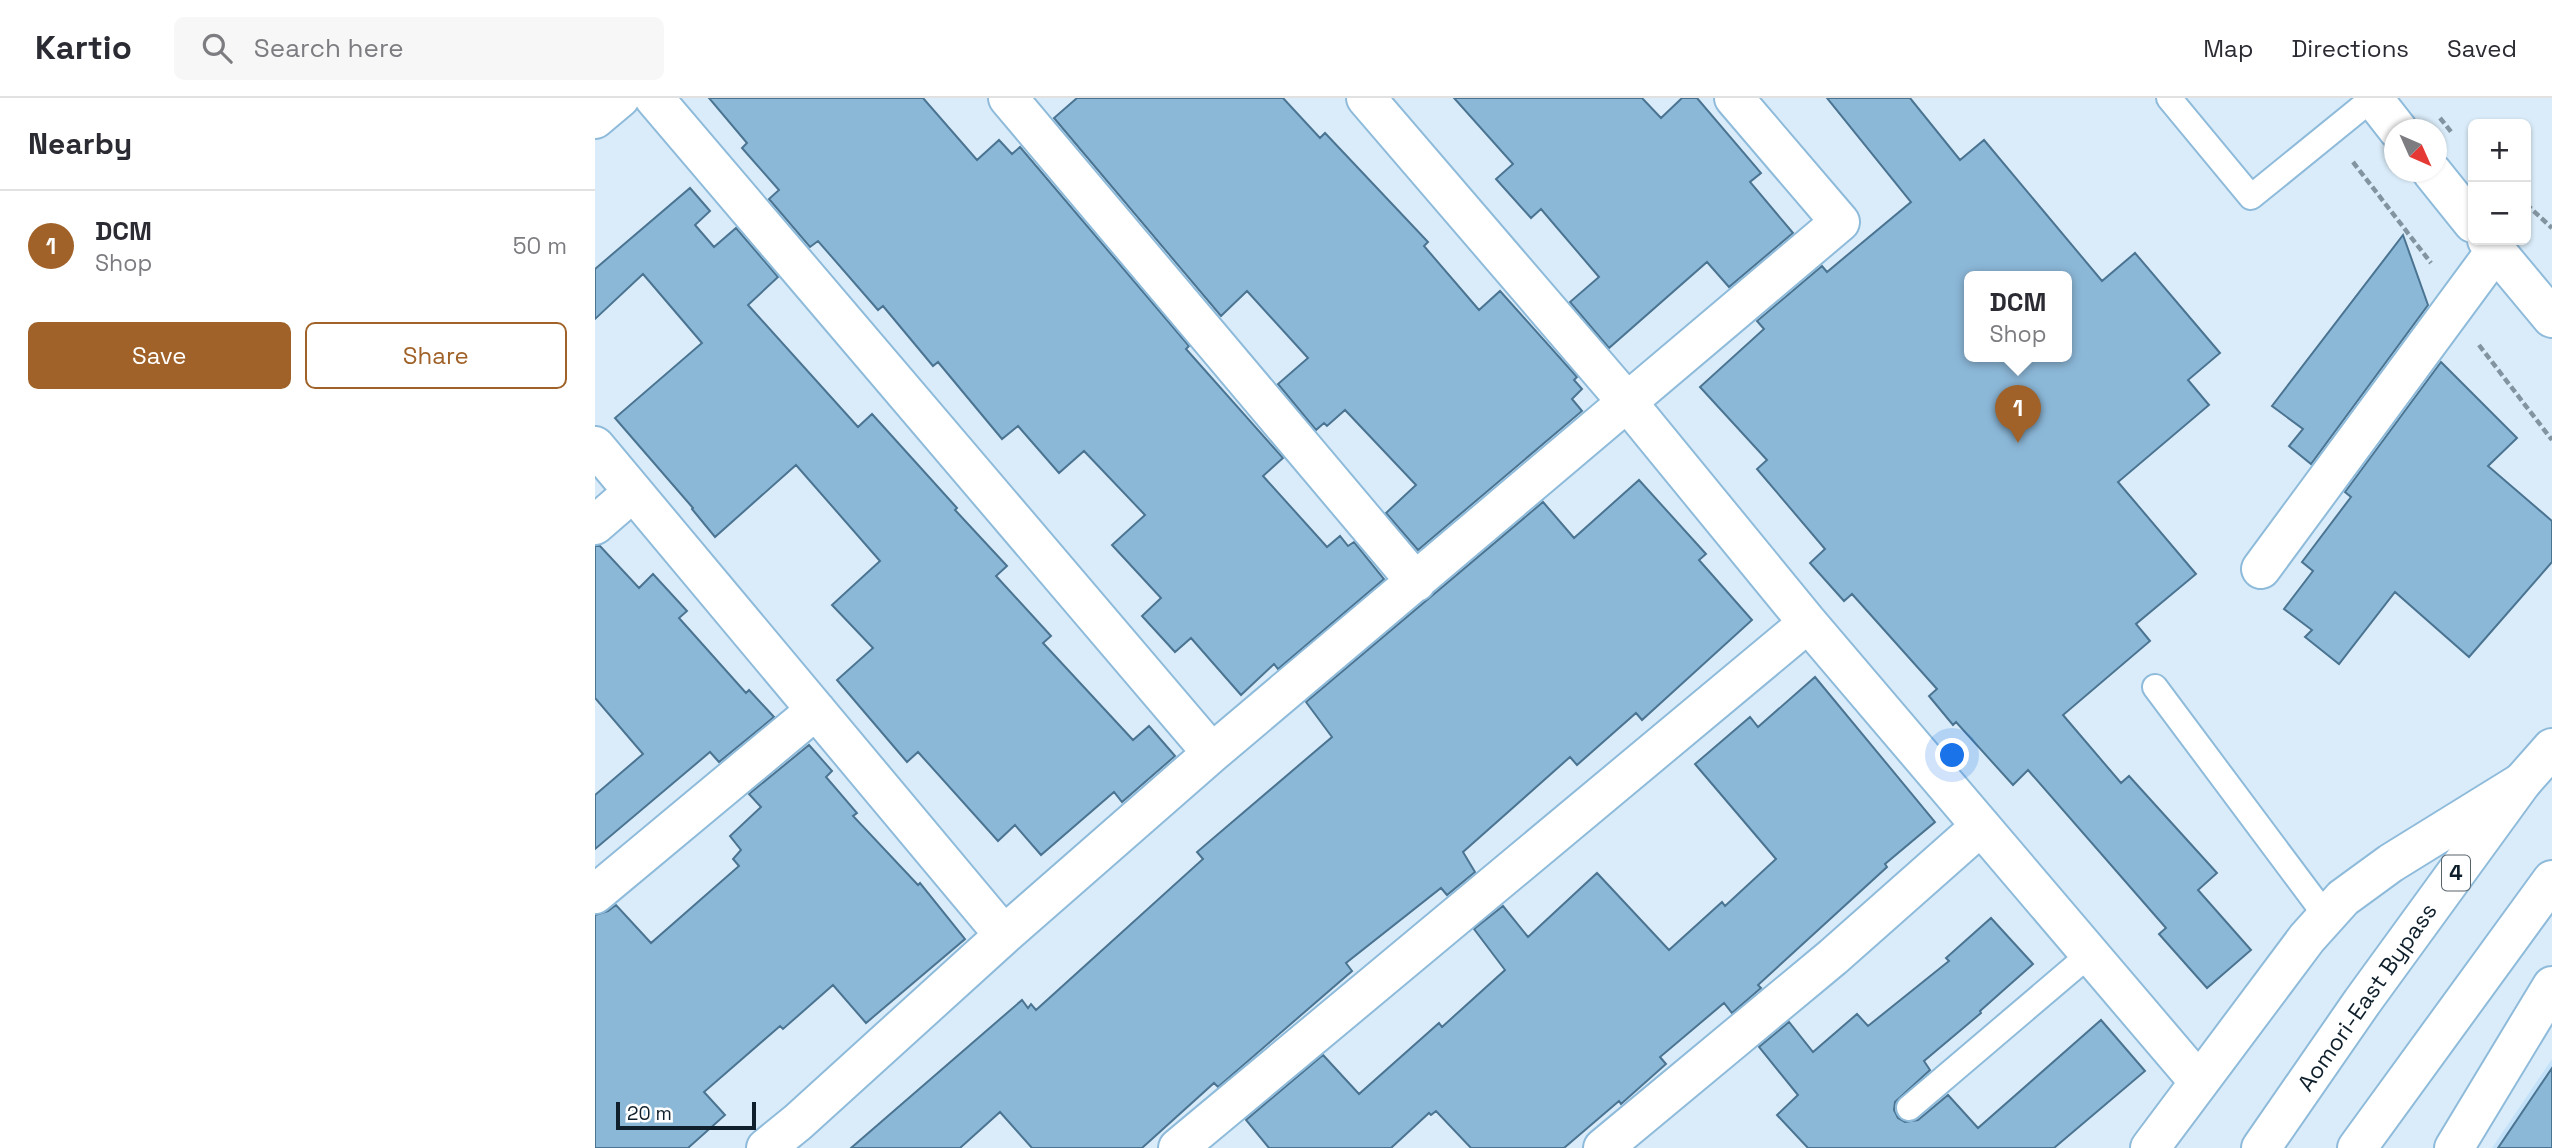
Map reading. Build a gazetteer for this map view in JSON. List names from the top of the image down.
{
  "streets": {
    "main road": ["4", "Aomori-East Bypass"]
  },
  "scale_bar": "20 m",
  "north": "bottom right",
  "page": {
    "header": "Kartio",
    "search": "Search here",
    "nav": ["Map", "Directions", "Saved"],
    "heading": "Nearby",
    "map_buttons": ["+", "−"],
    "list": [
      {
        "mark": "1",
        "name": "DCM",
        "note": "Shop",
        "value": "50 m"
      }
    ],
    "popup": ["DCM", "Shop"],
    "buttons": ["Save", "Share"],
    "pins": "1",
    "scale": "20 m"
  }
}
